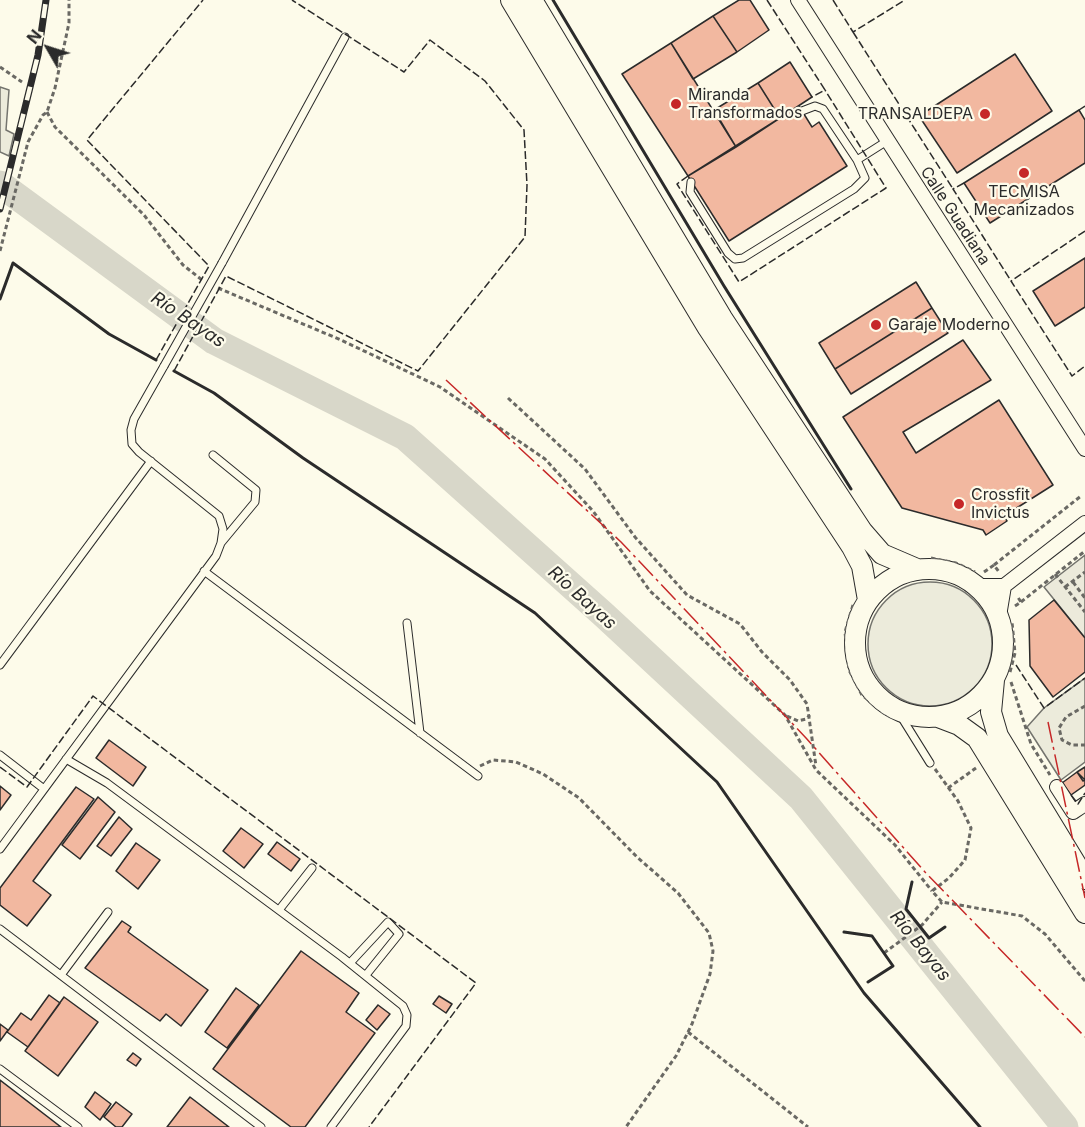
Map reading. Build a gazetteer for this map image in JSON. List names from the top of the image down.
{
  "streets": {
    "street": ["Calle Guadiana"]
  },
  "water": ["Río Bayas"],
  "places": [
    "Miranda Transformados",
    "TRANSALDEPA",
    "TECMISA Mecanizados",
    "Garaje Moderno",
    "Crossfit Invictus"
  ],
  "north": "top left"
}
